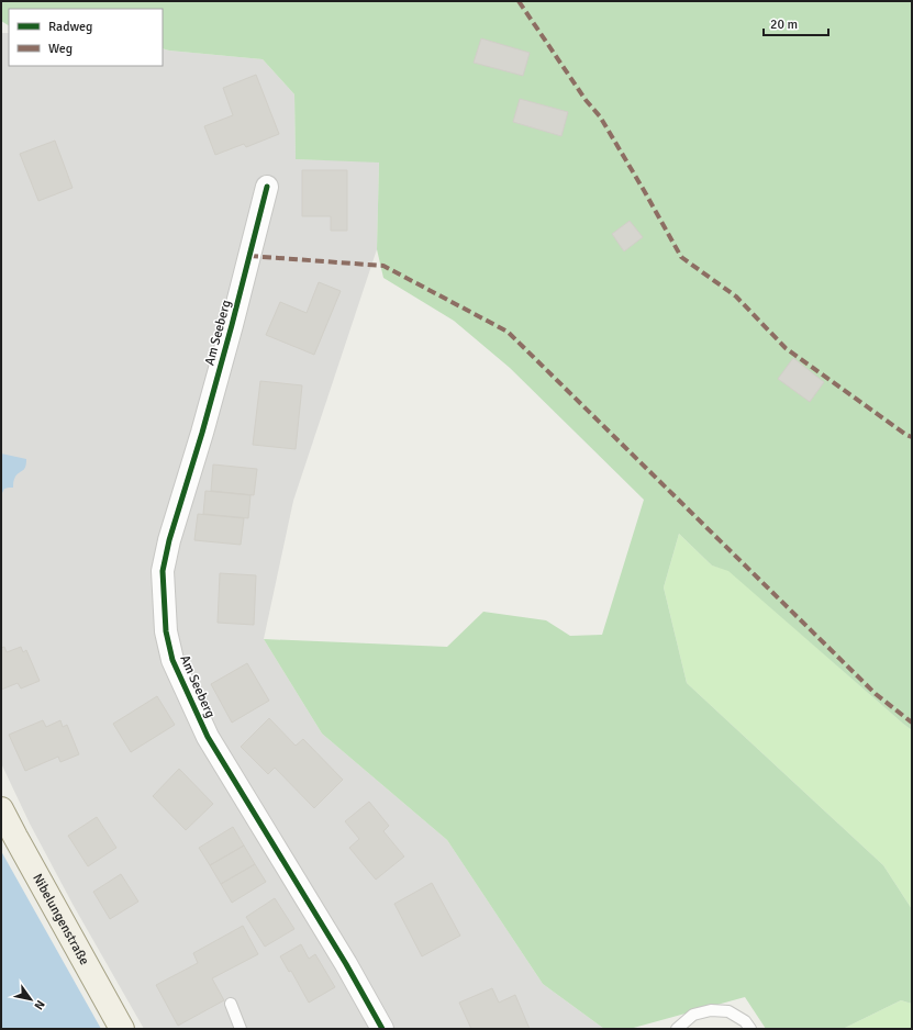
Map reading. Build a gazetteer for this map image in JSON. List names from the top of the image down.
{
  "streets": {
    "main road": ["Nibelungenstraße"],
    "street": ["Am Seeberg"]
  },
  "legend": ["Radweg", "Weg"],
  "scale_bar": "20 m",
  "north": "bottom right"
}
